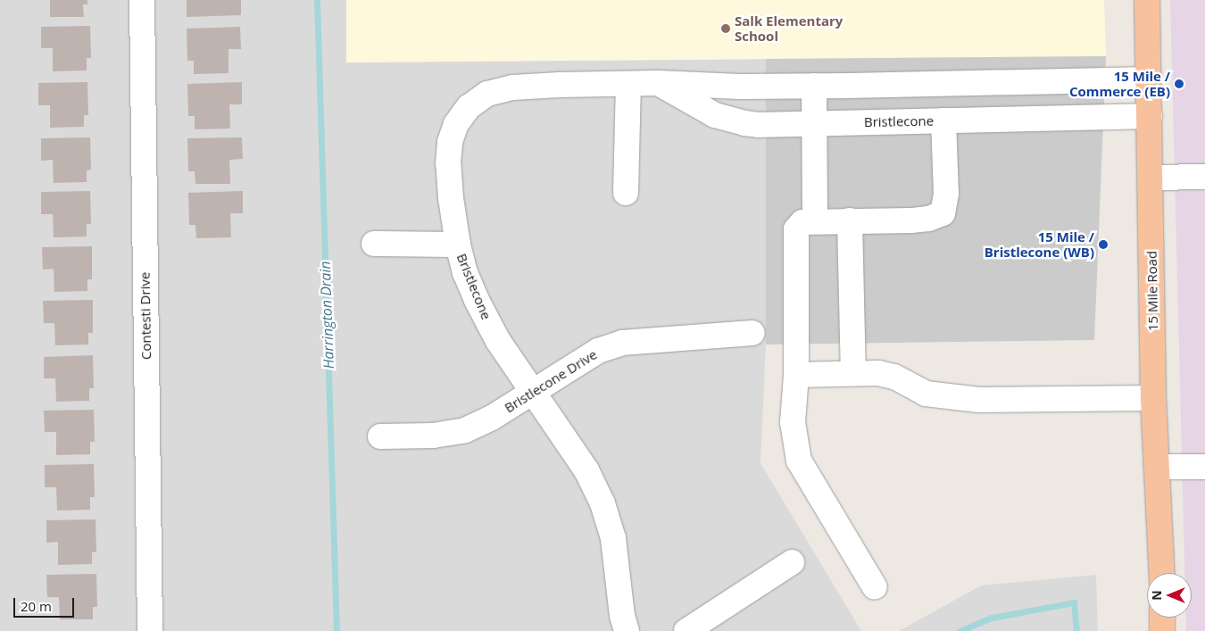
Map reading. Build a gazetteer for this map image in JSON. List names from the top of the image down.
{
  "streets": {
    "main road": ["15 Mile Road"],
    "street": ["Bristlecone", "Contesti Drive", "Bristlecone Drive"]
  },
  "crossings": [
    ["Bristlecone", "15 Mile Road"],
    ["Bristlecone", "Bristlecone Drive"]
  ],
  "water": ["Harrington Drain"],
  "places": ["Salk Elementary School", "15 Mile / Commerce (EB)", "15 Mile / Bristlecone (WB)"],
  "scale_bar": "20 m",
  "north": "left"
}
